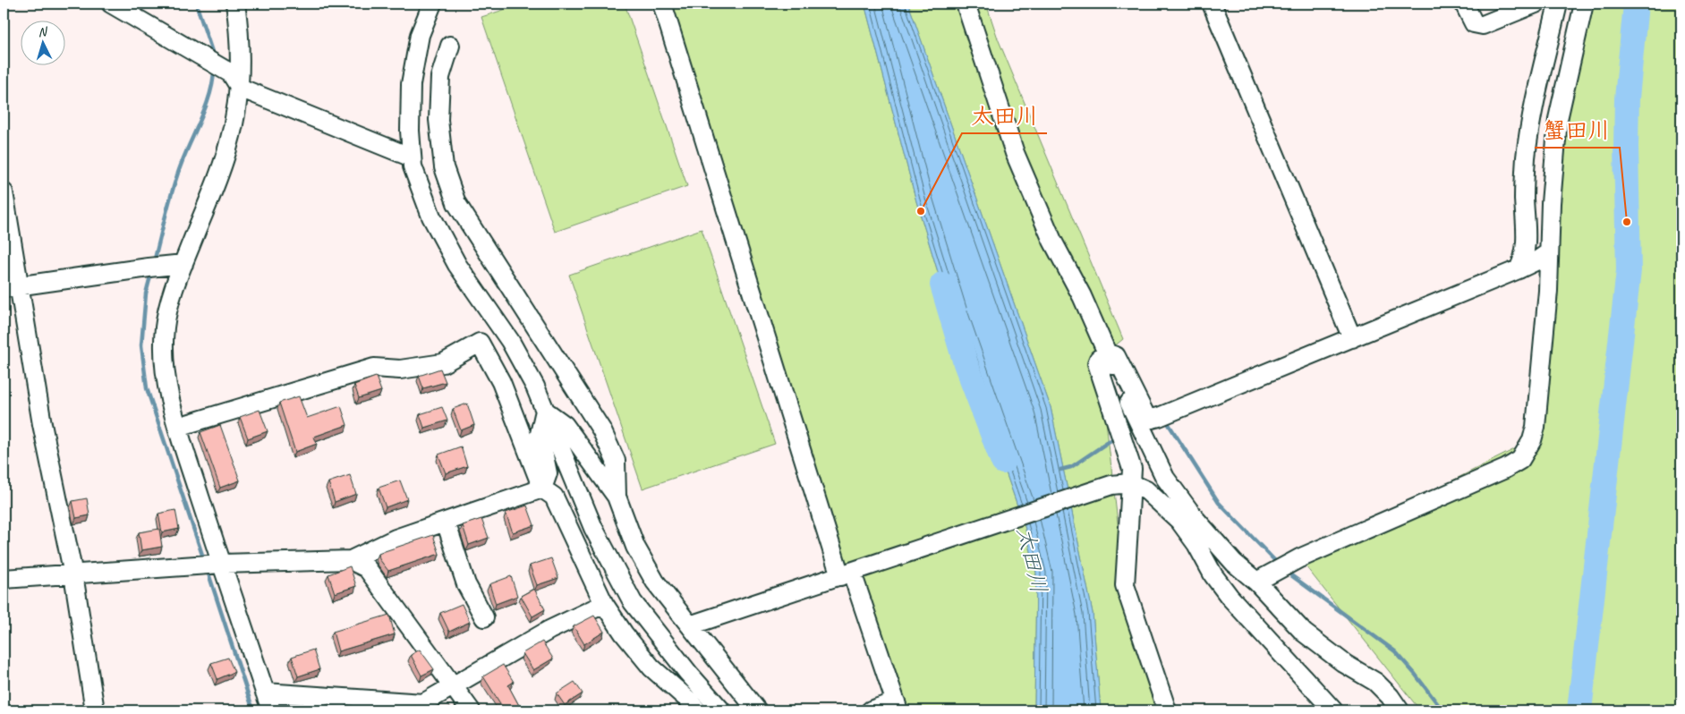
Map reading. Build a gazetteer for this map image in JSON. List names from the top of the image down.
{
  "water": ["太田川"],
  "places": ["太田川", "蟹田川"],
  "north": "top"
}
